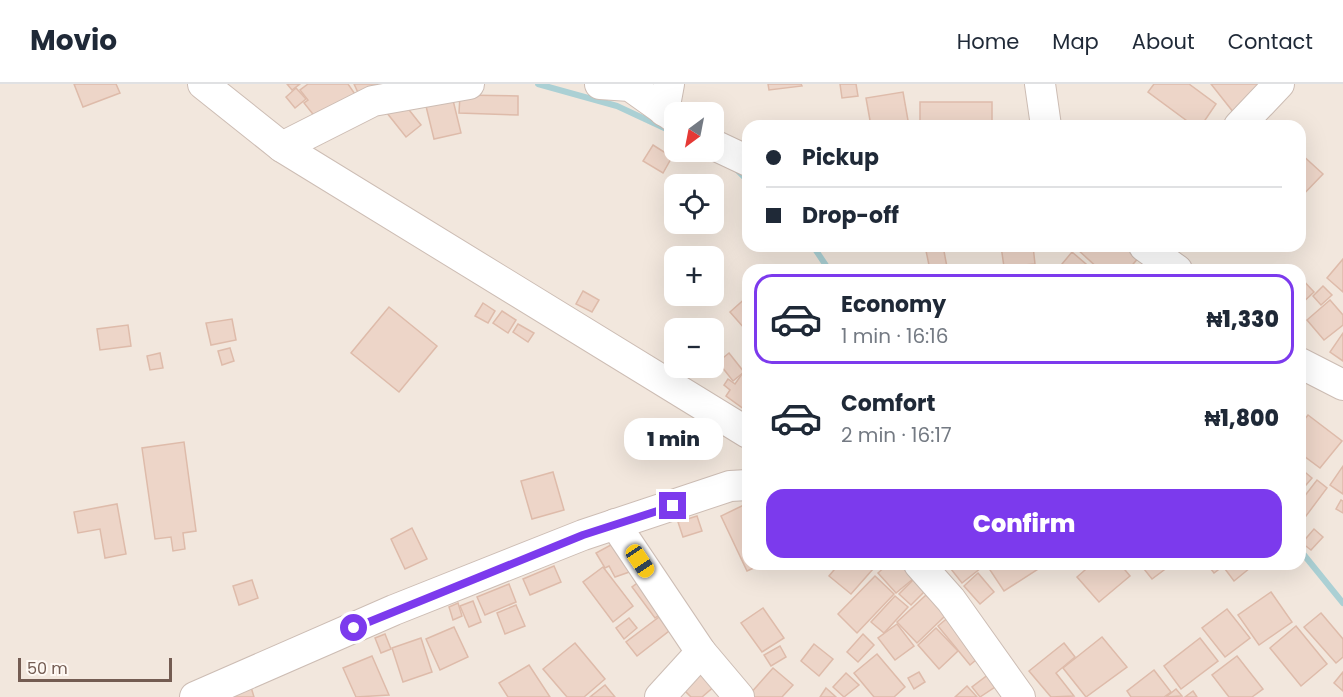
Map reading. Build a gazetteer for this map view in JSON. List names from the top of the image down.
{
  "scale_bar": "50 m",
  "north": "bottom left",
  "page": {
    "header": "Movio",
    "nav": [
      "Home",
      "Map",
      "About",
      "Contact"
    ],
    "map_buttons": ["+", "−"],
    "banner": ["Pickup", "Drop-off"],
    "list": [
      {
        "name": "Economy",
        "note": "1 min · 16:16",
        "value": "₦1,330"
      },
      {
        "name": "Comfort",
        "note": "2 min · 16:17",
        "value": "₦1,800"
      }
    ],
    "bubble": "1 min",
    "buttons": "Confirm",
    "scale": "50 m"
  }
}
